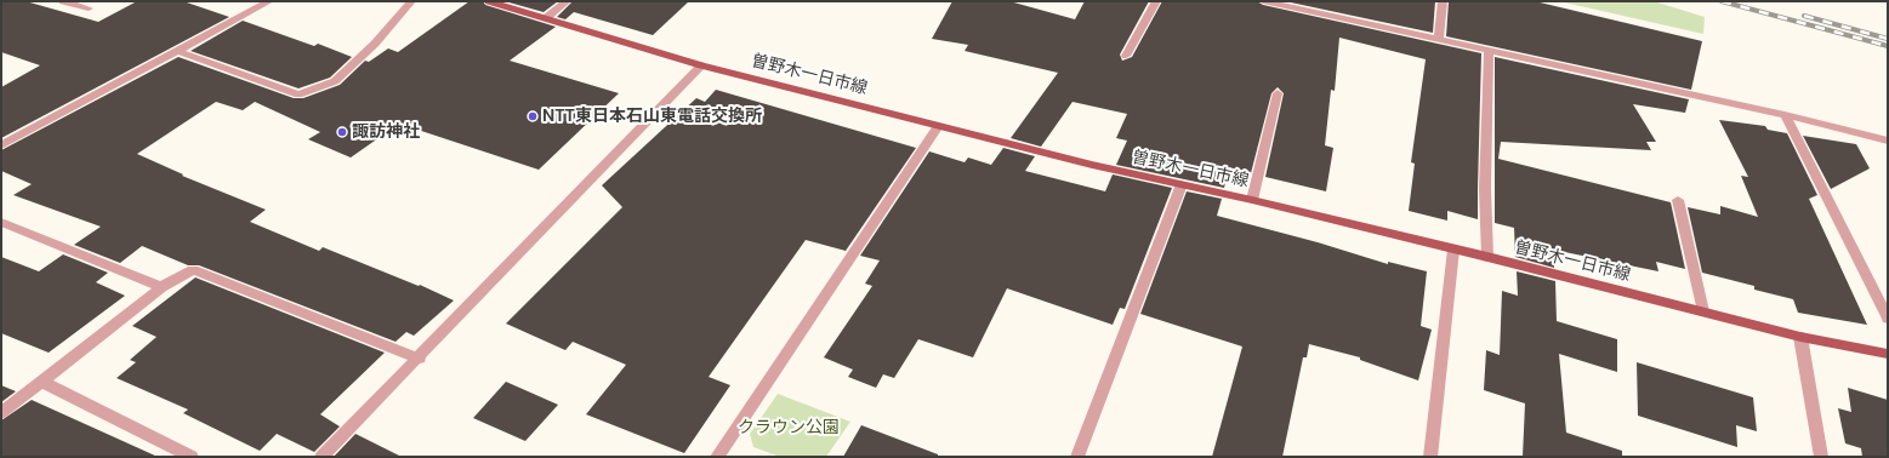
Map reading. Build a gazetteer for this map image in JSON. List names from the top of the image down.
{
  "streets": {
    "main road": ["曽野木一日市線"]
  },
  "parks": ["クラウン公園"],
  "places": ["NTT東日本石山東電話交換所", "諏訪神社"]
}
